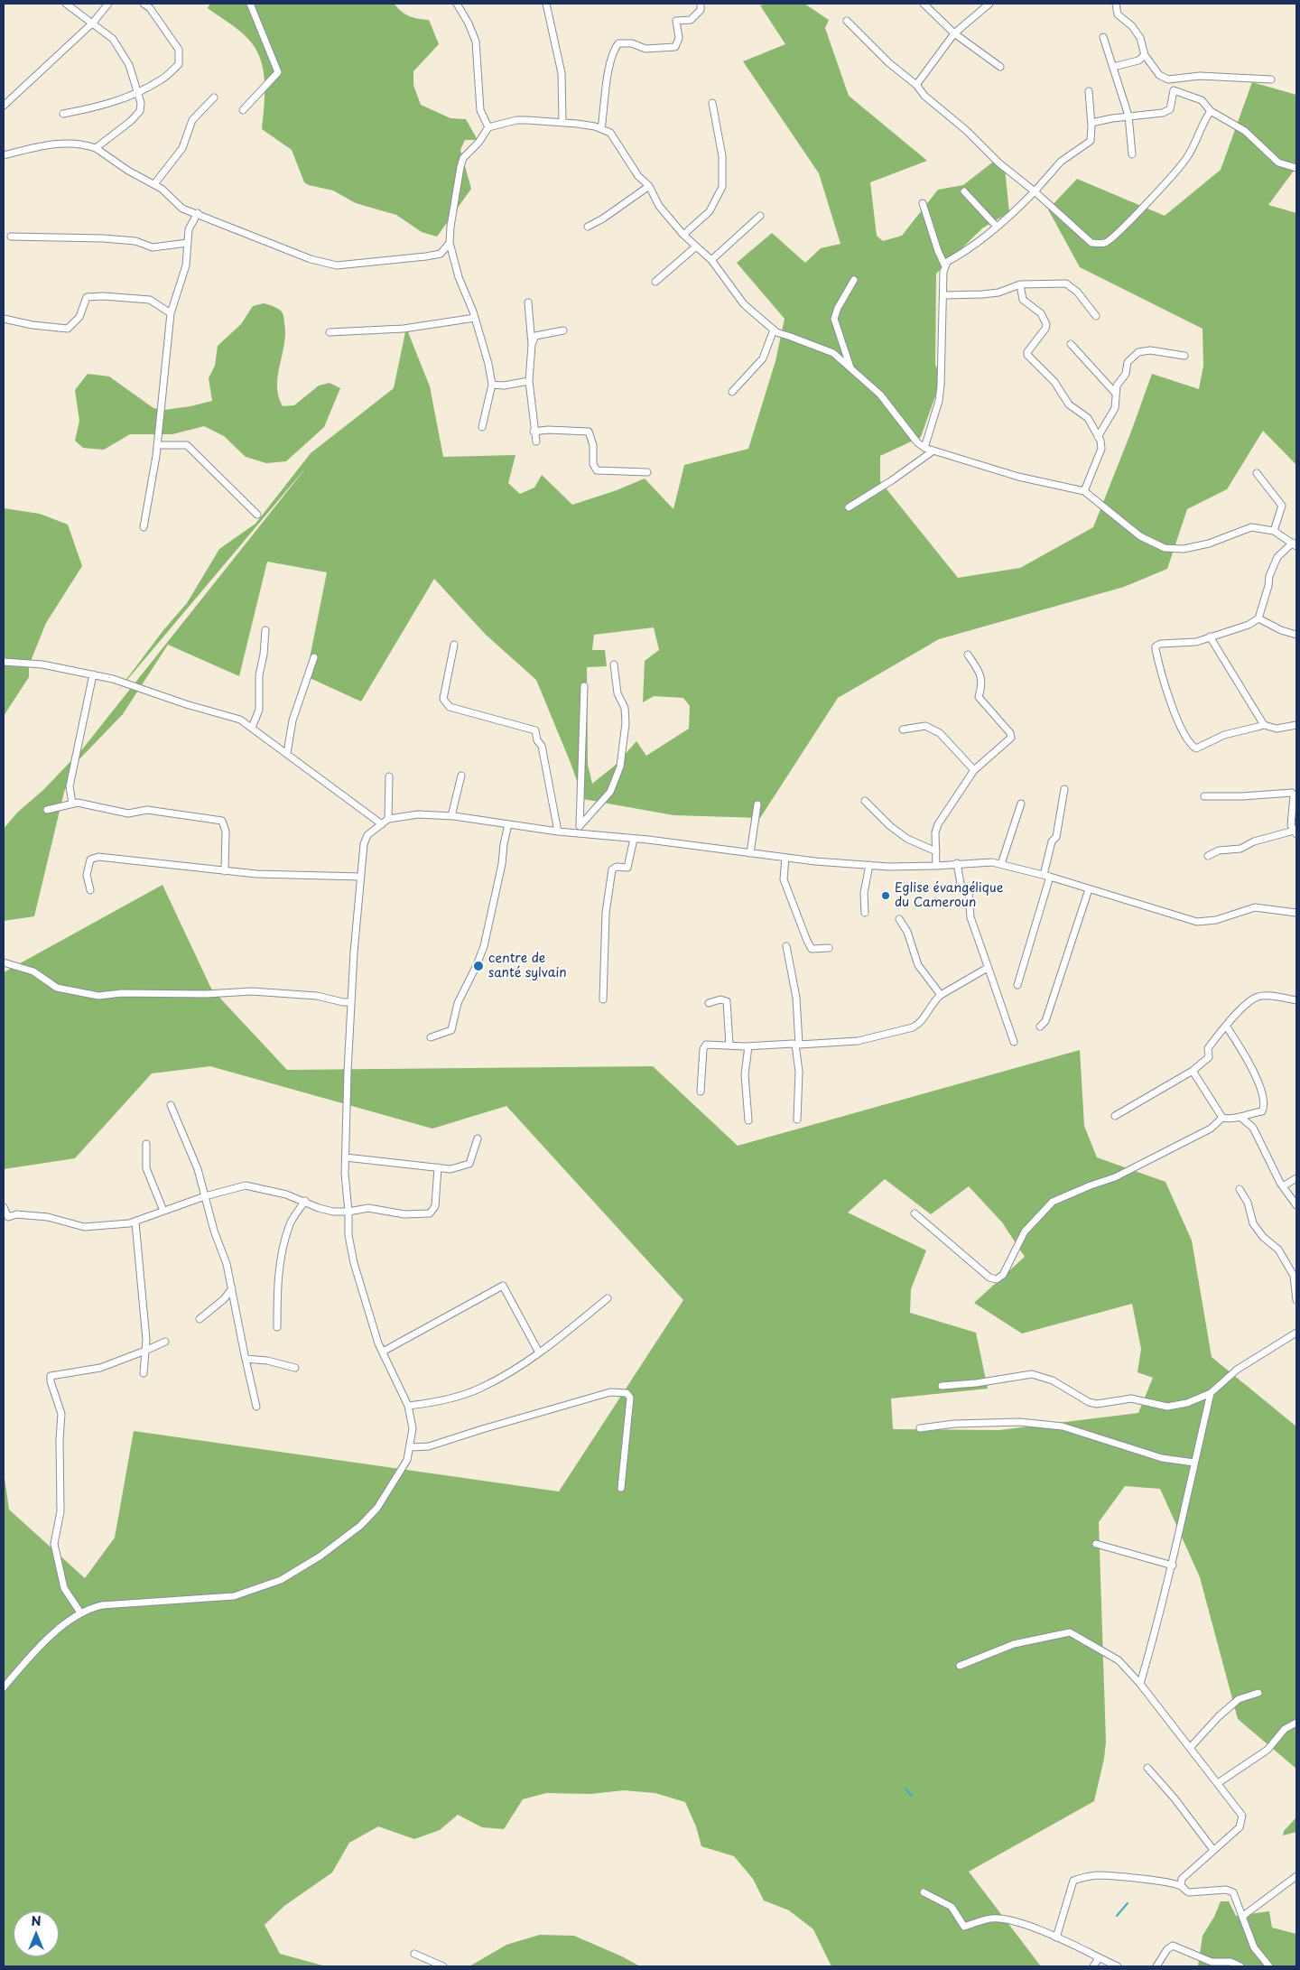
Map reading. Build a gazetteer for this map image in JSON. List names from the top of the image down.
{
  "places": ["Eglise évangélique du Cameroun", "centre de santé sylvain"],
  "north": "top"
}
